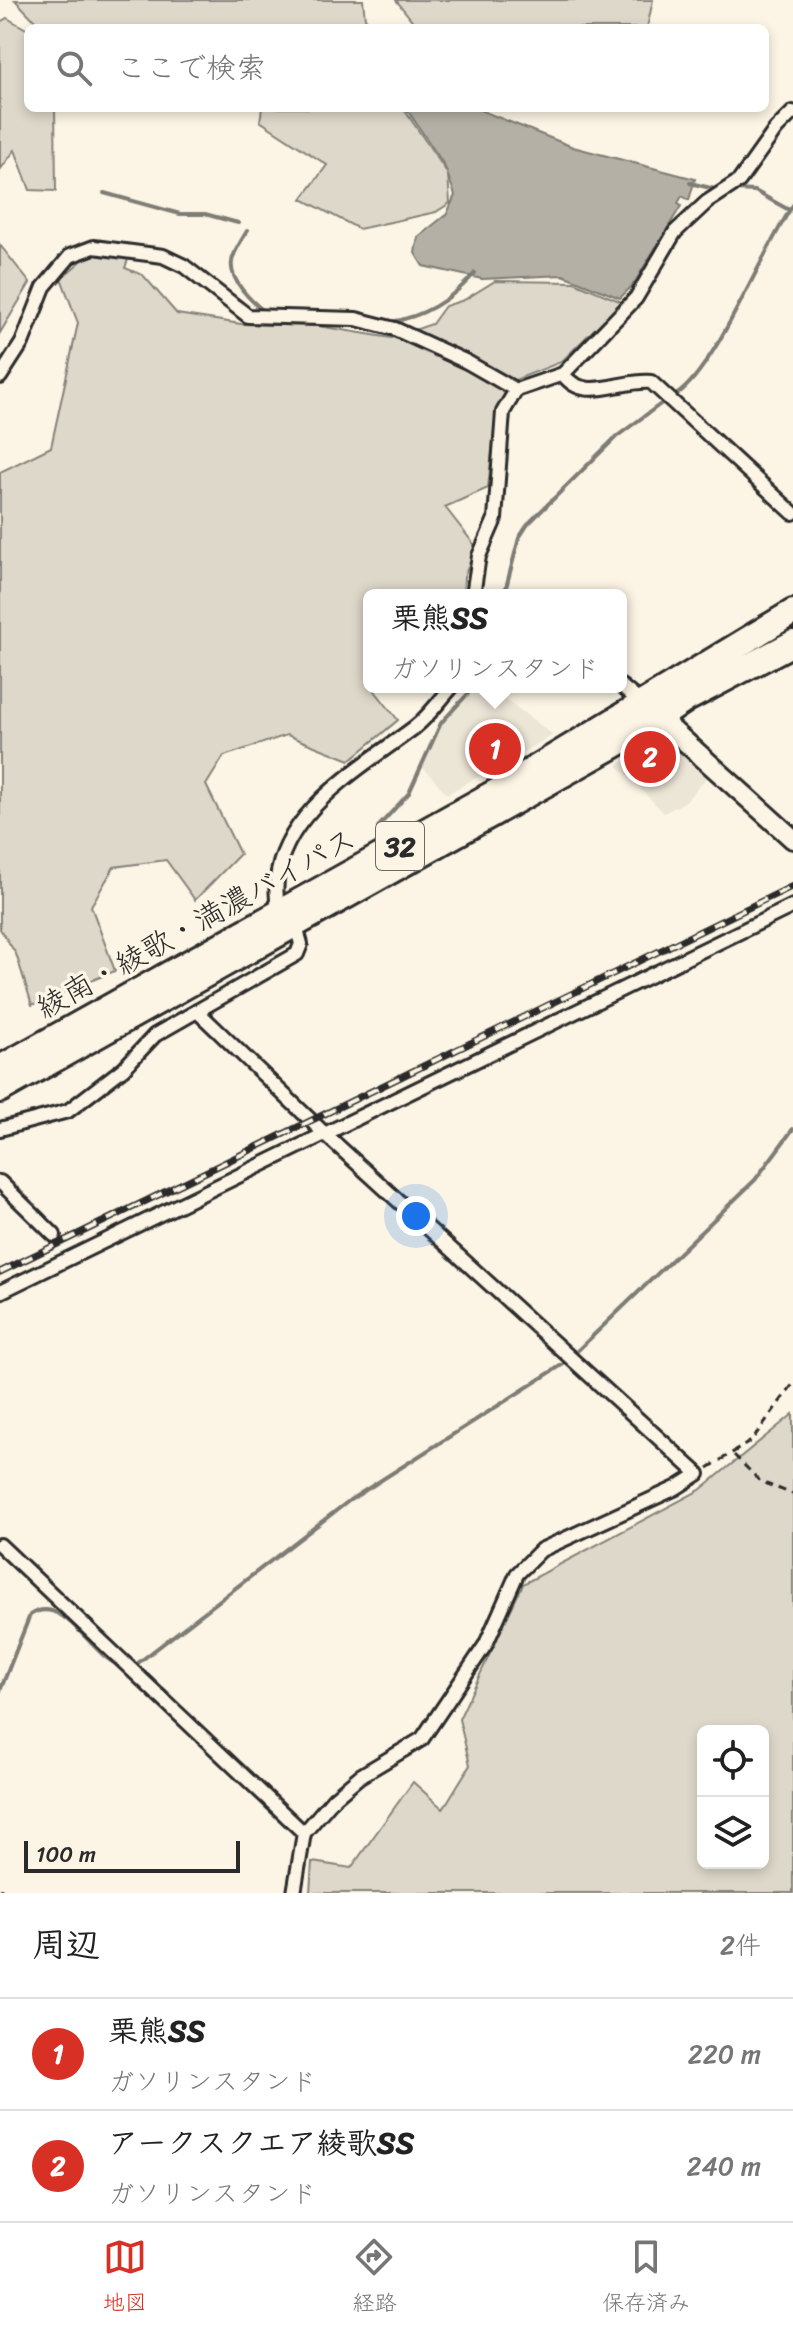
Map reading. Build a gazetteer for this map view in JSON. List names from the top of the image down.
{
  "streets": {
    "highway": ["32", "綾南・綾歌・満濃バイパス"]
  },
  "scale_bar": "100 m",
  "page": {
    "search": "ここで検索",
    "popup": ["栗熊SS", "ガソリンスタンド"],
    "pins": ["1", "2"],
    "scale": "100 m",
    "heading": ["周辺", "2件"],
    "list": [
      {
        "mark": "1",
        "name": "栗熊SS",
        "note": "ガソリンスタンド",
        "value": "220 m"
      },
      {
        "mark": "2",
        "name": "アークスクエア綾歌SS",
        "note": "ガソリンスタンド",
        "value": "240 m"
      }
    ],
    "nav": ["地図", "経路", "保存済み"]
  }
}
